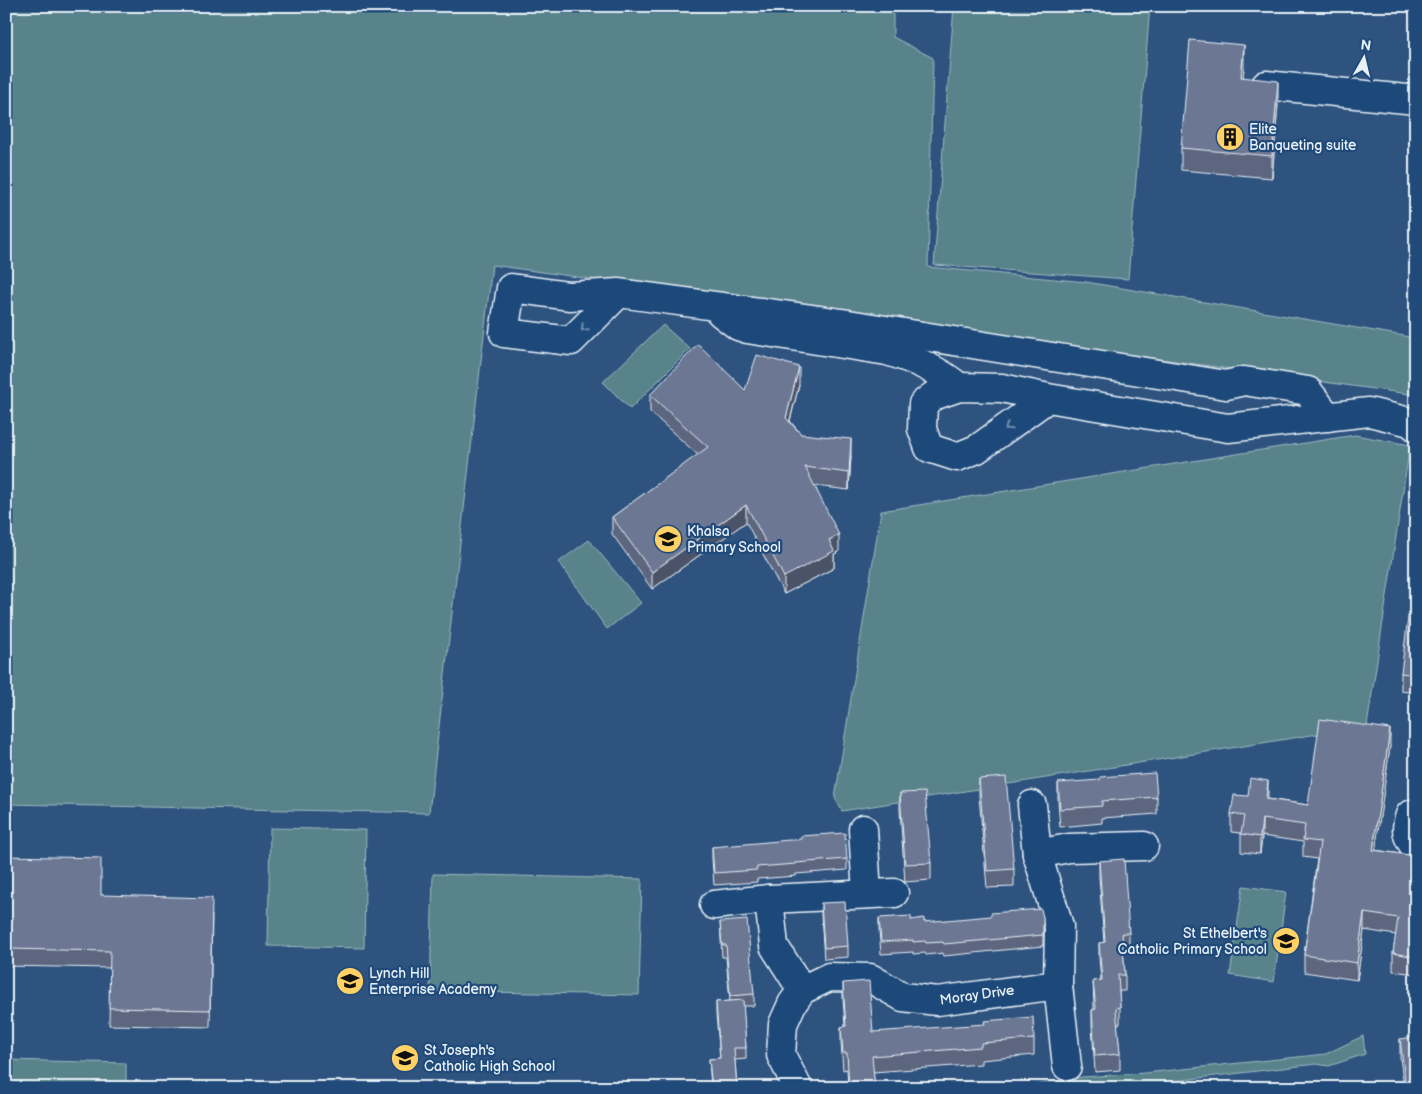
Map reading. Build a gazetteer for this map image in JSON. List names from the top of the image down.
{
  "streets": {
    "street": ["Moray Drive"]
  },
  "places": {
    "building": ["Elite Banqueting suite"],
    "school or university": [
      "Khalsa Primary School",
      "St Ethelbert's Catholic Primary School",
      "Lynch Hill Enterprise Academy",
      "St Joseph's Catholic High School"
    ]
  },
  "north": "top"
}
